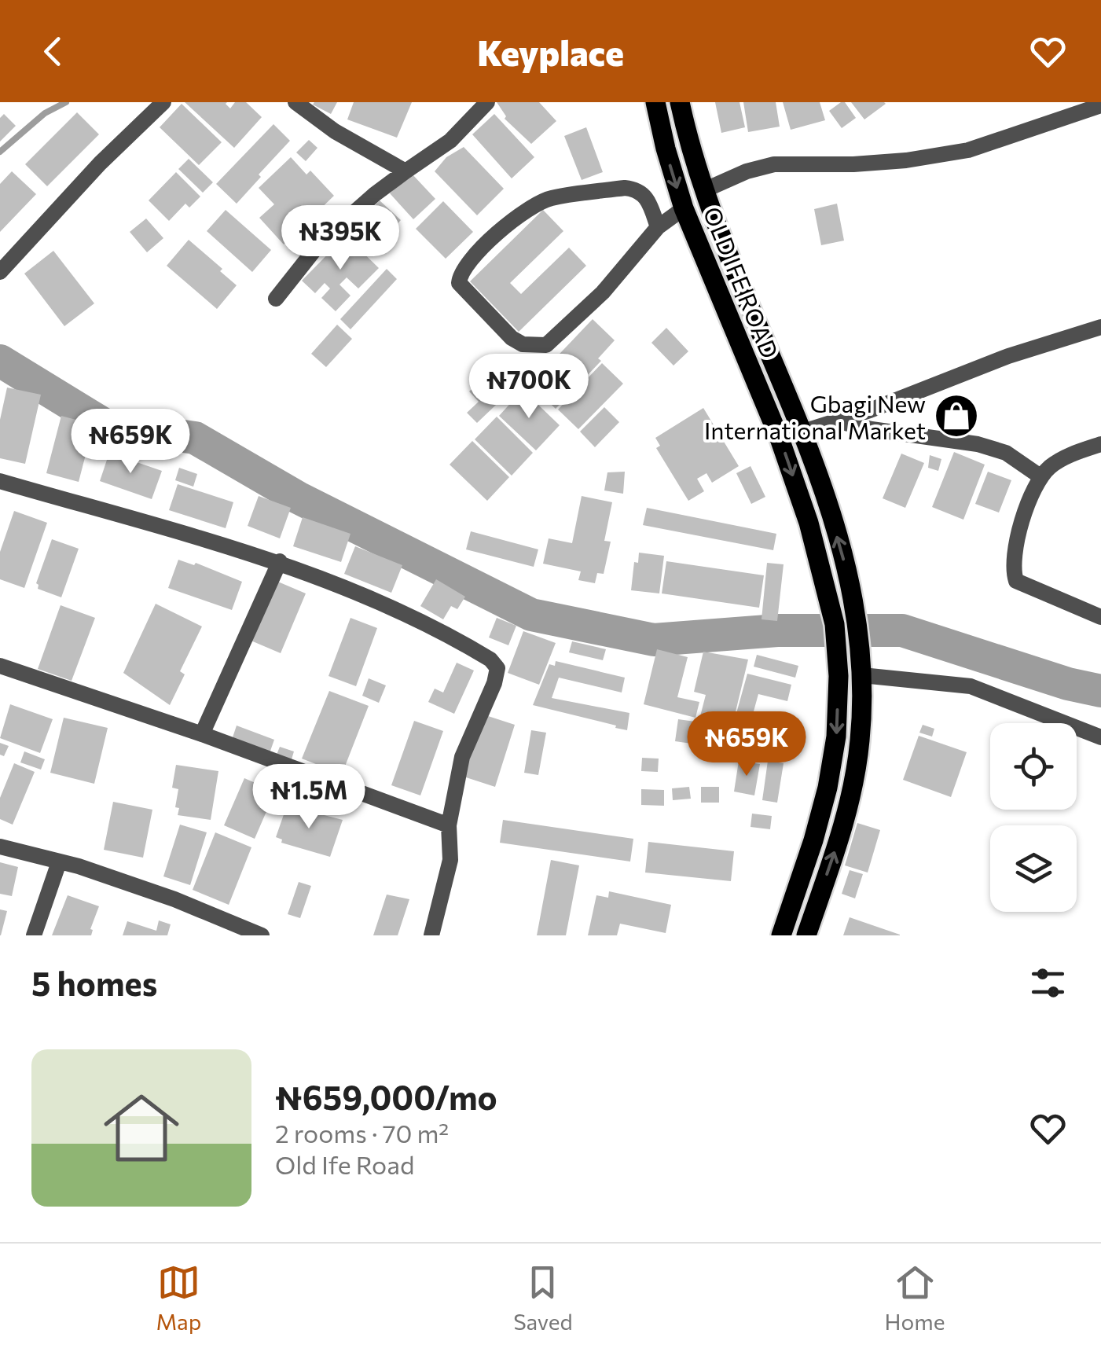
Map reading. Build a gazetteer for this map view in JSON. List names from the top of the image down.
{
  "streets": {
    "main road": ["OLD IFE ROAD"]
  },
  "places": {
    "shop": ["Gbagi New International Market"]
  },
  "page": {
    "header": "Keyplace",
    "price": [
      "₦395K",
      "₦700K",
      "₦659K",
      "₦659K",
      "₦1.5M"
    ],
    "heading": "5 homes",
    "list": [
      {
        "name": "₦659,000/mo",
        "note": "2 rooms · 70 m² · Old Ife Road"
      }
    ],
    "tabs": ["Map", "Saved", "Home"]
  }
}
